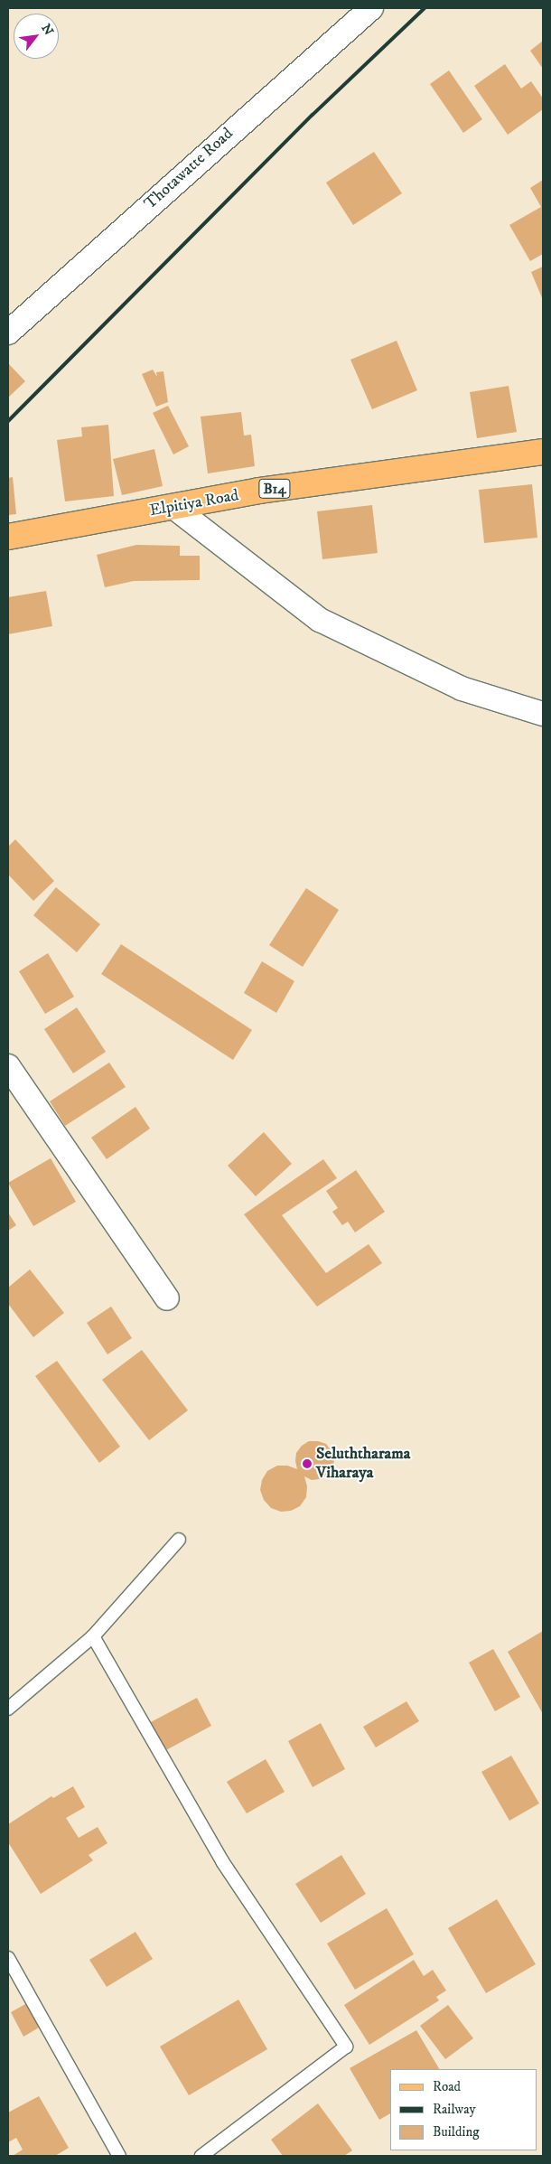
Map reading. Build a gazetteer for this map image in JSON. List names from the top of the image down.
{
  "streets": {
    "main road": ["B14", "Elpitiya Road"],
    "street": ["Thotawatte Road"]
  },
  "places": ["Seluththarama Viharaya"],
  "legend": ["Road", "Railway", "Building"],
  "north": "top right"
}
